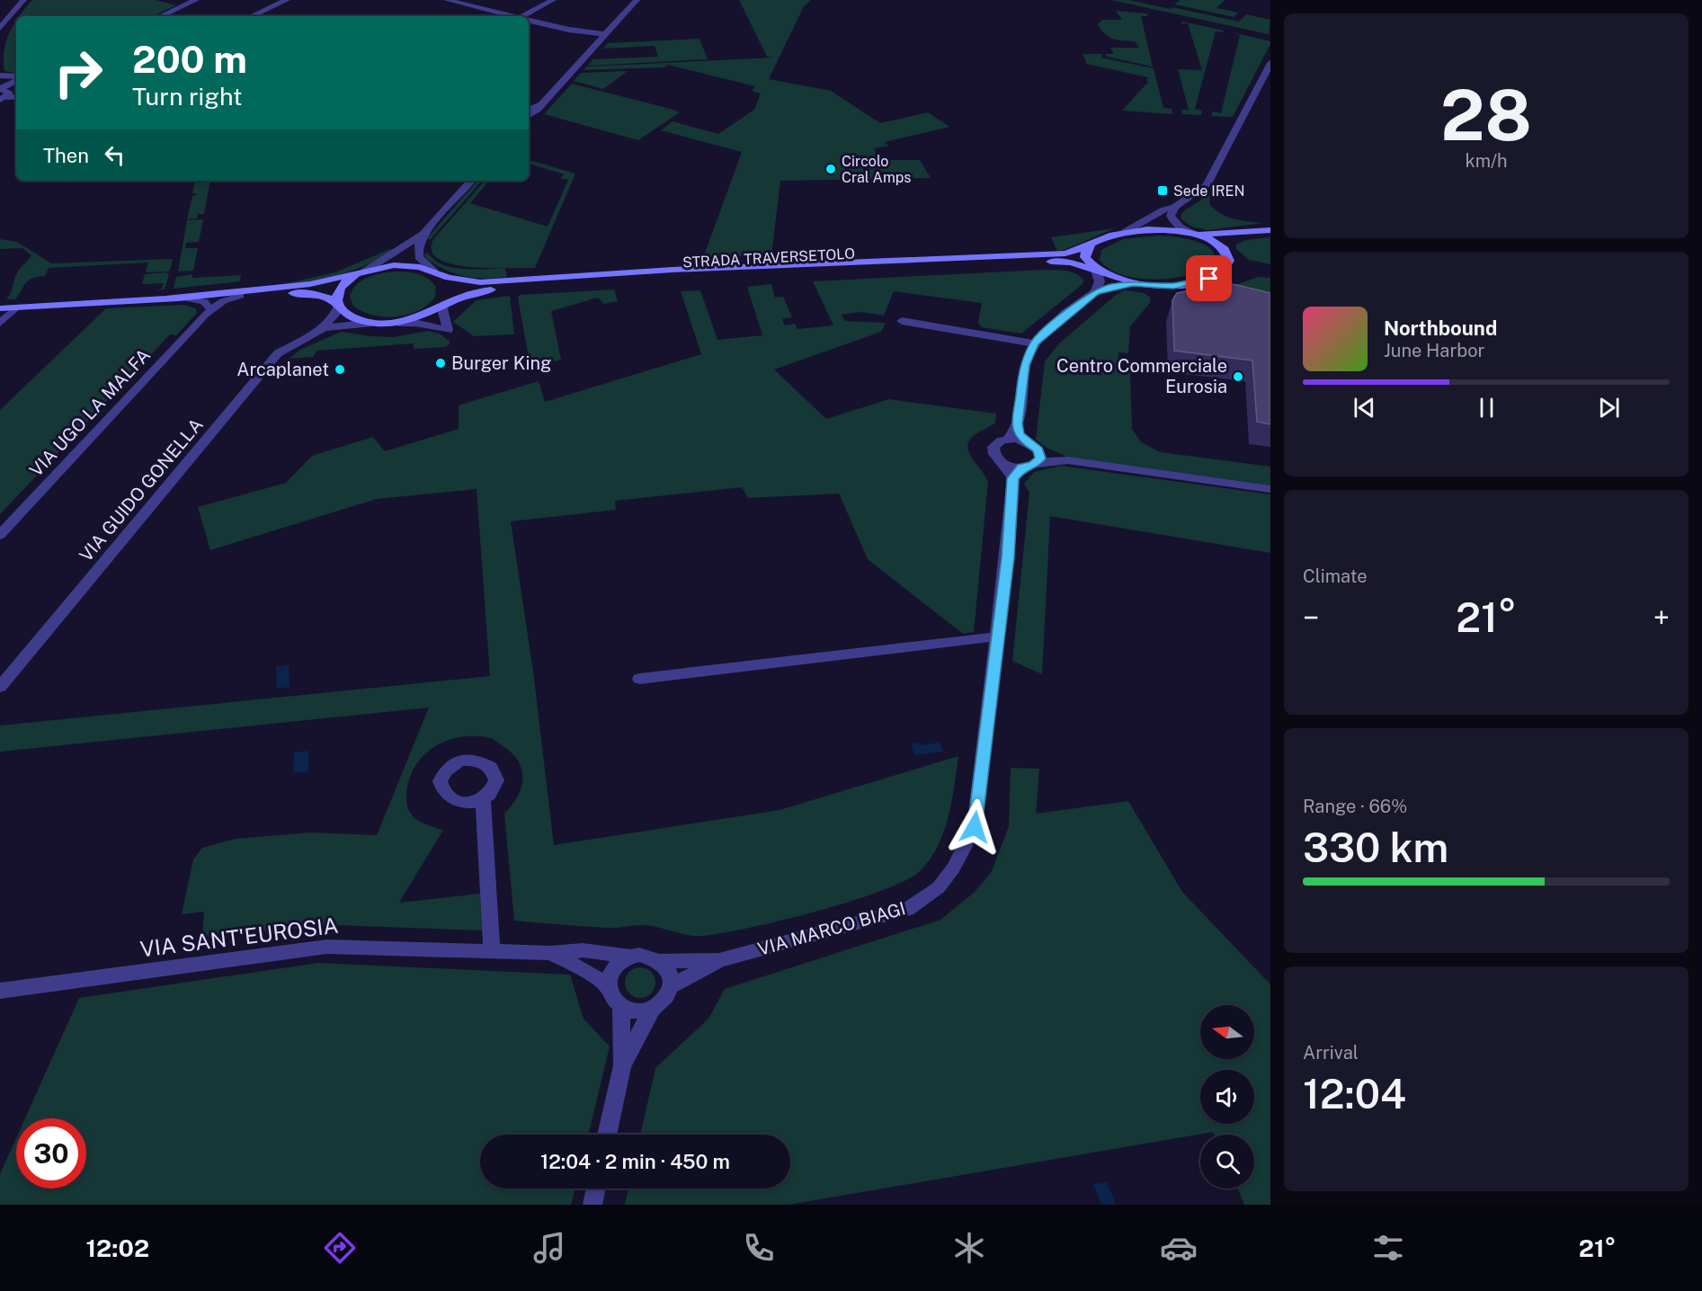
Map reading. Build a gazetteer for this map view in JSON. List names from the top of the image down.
{
  "streets": {
    "main road": ["STRADA TRAVERSETOLO"],
    "street": [
      "VIA UGO LA MALFA",
      "VIA GUIDO GONELLA",
      "VIA MARCO BIAGI",
      "VIA SANT'EUROSIA"
    ]
  },
  "crossings": [
    ["STRADA TRAVERSETOLO", "VIA UGO LA MALFA"],
    ["STRADA TRAVERSETOLO", "VIA GUIDO GONELLA"],
    ["VIA MARCO BIAGI", "VIA SANT'EUROSIA"]
  ],
  "places": {
    "other": [
      "Circolo Cral Amps",
      "Burger King",
      "Arcaplanet",
      "Centro Commerciale Eurosia"
    ],
    "transit": ["Sede IREN"]
  },
  "north": "left",
  "page": {
    "tile": [
      ["28", "km/h"],
      "Climate",
      ["Range · 66%", "330 km"],
      ["Arrival", "12:04"]
    ],
    "turn": ["200 m", "Turn right"],
    "then": "Then",
    "song": ["Northbound", "June Harbor"],
    "heat": ["−", "21°", "+"],
    "limit": "30",
    "trip": "12:04 · 2 min · 450 m",
    "tabs": ["12:02", "21°"]
  }
}
